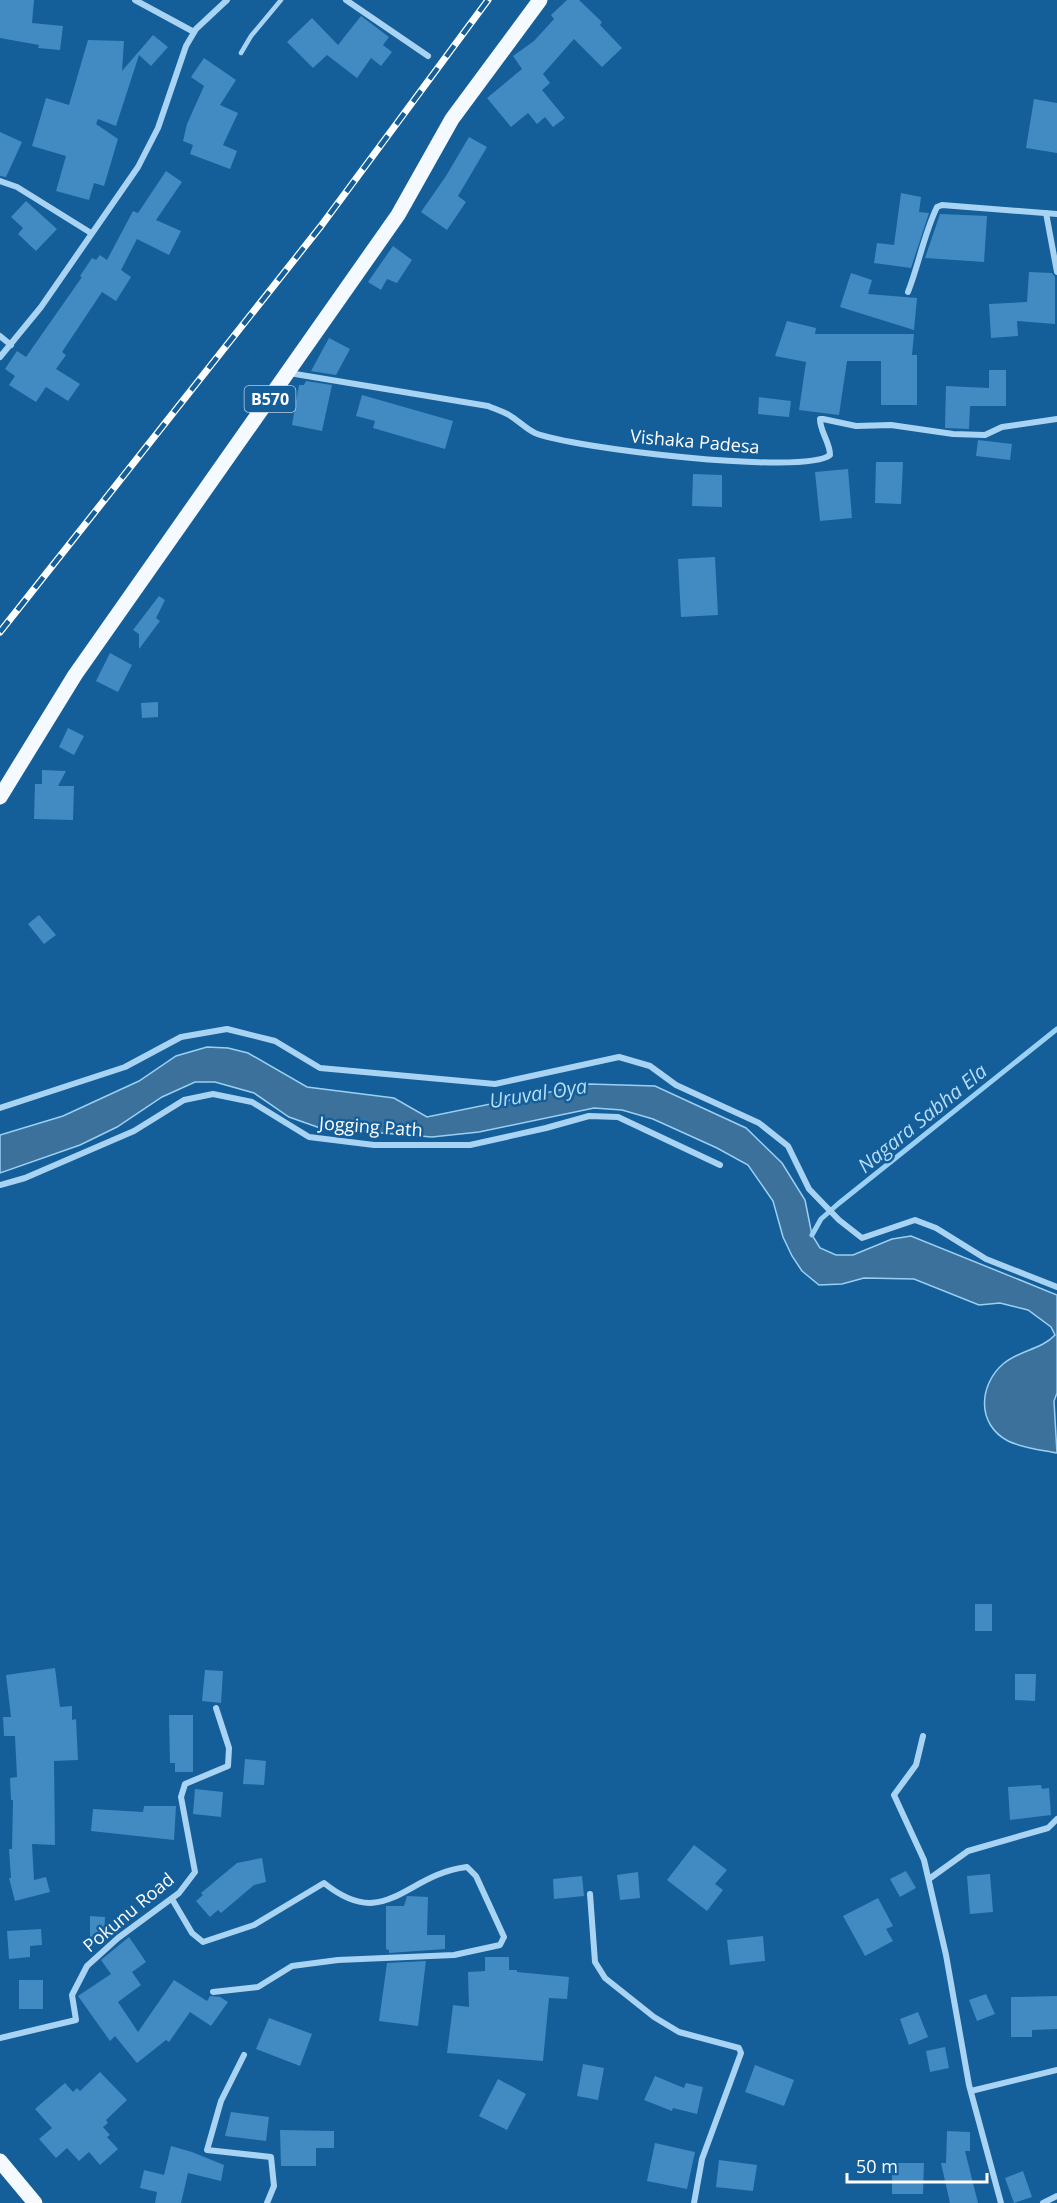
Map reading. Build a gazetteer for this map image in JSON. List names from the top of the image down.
{
  "streets": {
    "main road": ["B570"],
    "street": ["Vishaka Padesa", "Jogging Path", "Pokunu Road"]
  },
  "crossings": [
    ["B570", "Vishaka Padesa"]
  ],
  "water": ["Uruval Oya", "Nagara Sabha Ela"],
  "scale_bar": "50 m"
}
